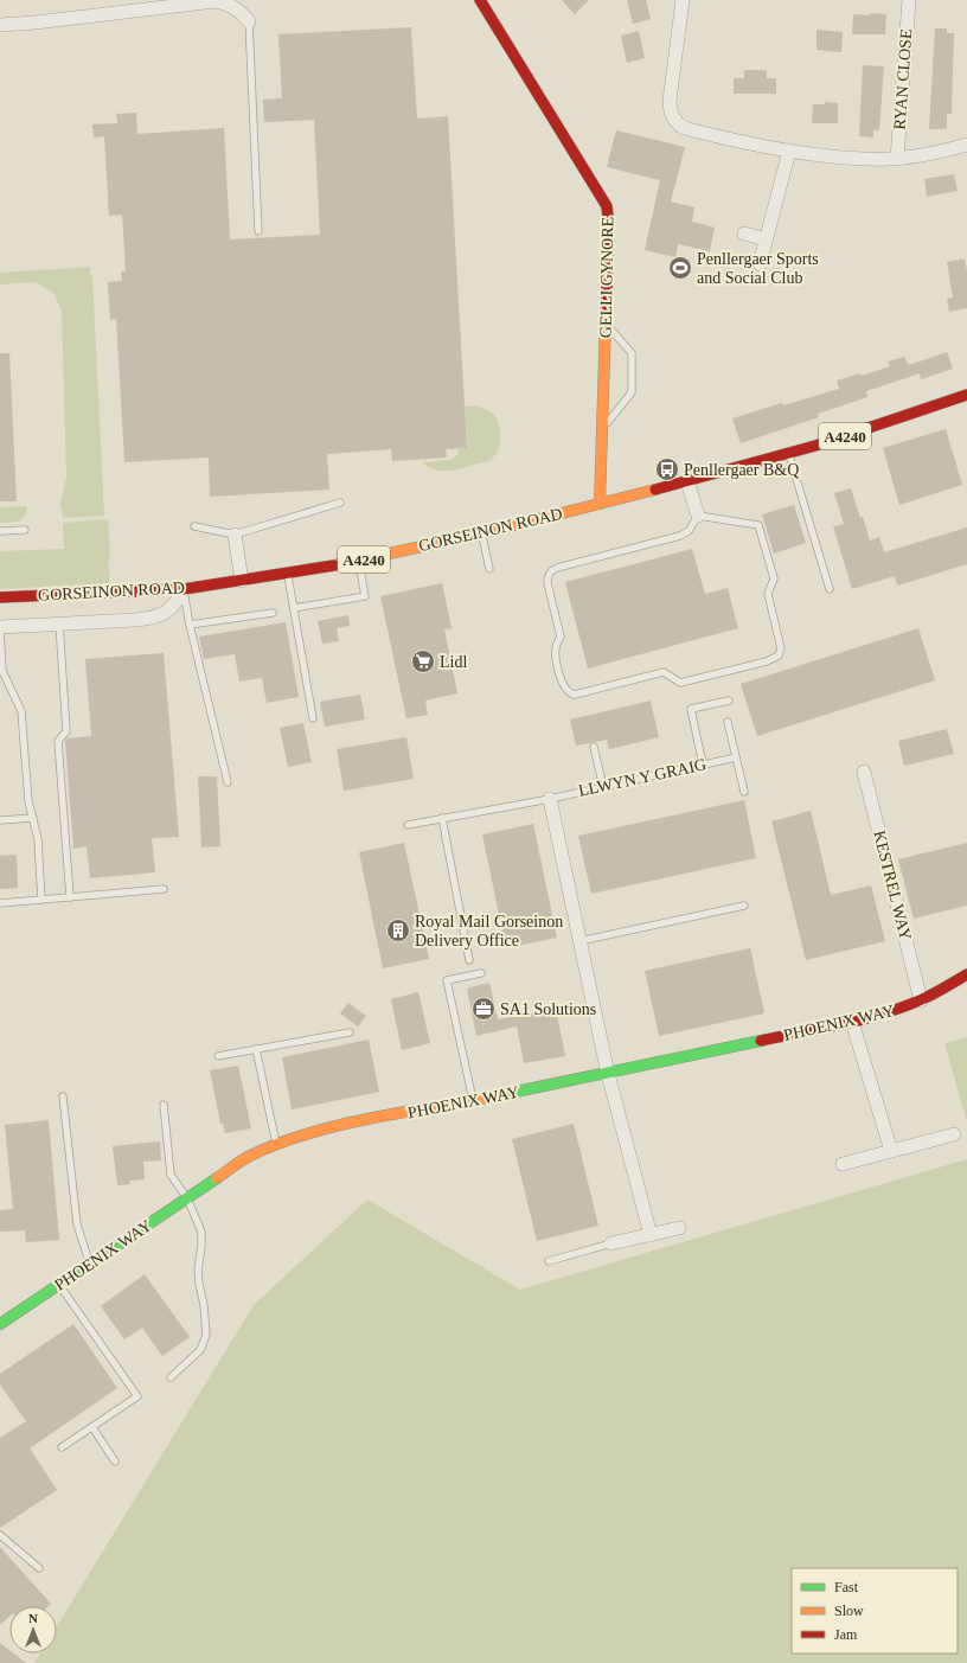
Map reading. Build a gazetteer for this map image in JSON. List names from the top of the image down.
{
  "streets": {
    "street": [
      "RYAN CLOSE",
      "GELLI GYNORE",
      "A4240",
      "GORSEINON ROAD",
      "KESTREL WAY",
      "PHOENIX WAY"
    ],
    "lane": ["LLWYN Y GRAIG"]
  },
  "crossings": [
    ["GELLI GYNORE", "GORSEINON ROAD"],
    ["KESTREL WAY", "PHOENIX WAY"]
  ],
  "places": {
    "sports": ["Penllergaer Sports and Social Club"],
    "bus stop": ["Penllergaer B&Q"],
    "supermarket": ["Lidl"],
    "building": ["Royal Mail Gorseinon Delivery Office"],
    "office": ["SA1 Solutions"]
  },
  "legend": ["Fast", "Slow", "Jam"],
  "north": "top"
}
